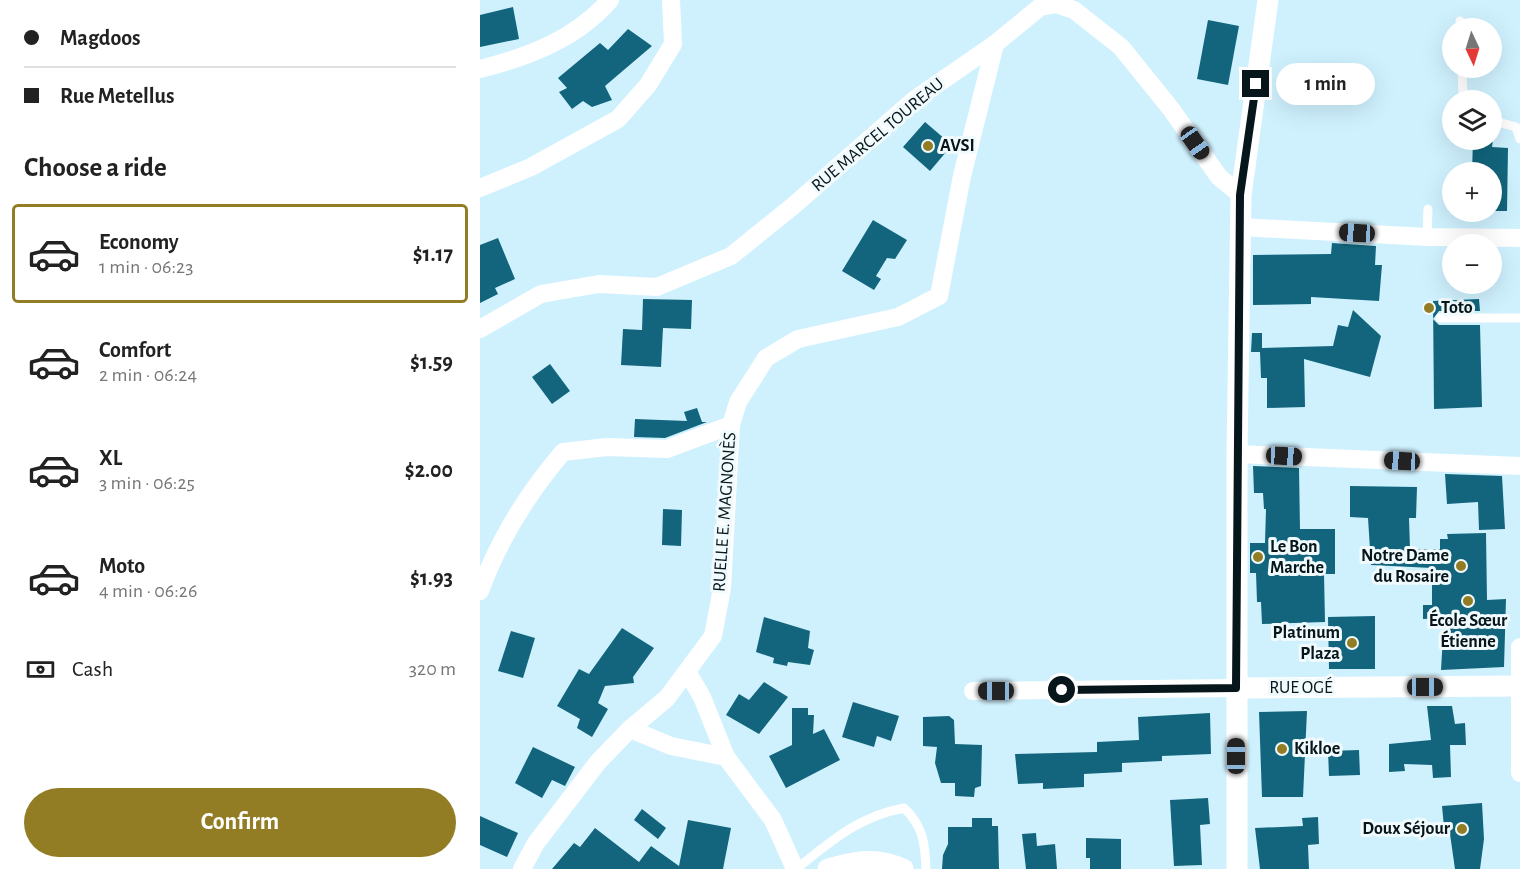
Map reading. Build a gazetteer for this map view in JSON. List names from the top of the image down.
{
  "streets": {
    "street": ["RUE MARCEL TOUREAU", "RUELLE E. MAGNONÈS", "RUE OGÉ"]
  },
  "crossings": [
    ["RUE MARCEL TOUREAU", "RUELLE E. MAGNONÈS"]
  ],
  "places": [
    "AVSI",
    "Toto",
    "Le Bon Marche",
    "Notre Dame du Rosaire",
    "École Sœur Étienne",
    "Platinum Plaza",
    "Kikloe",
    "Doux Séjour"
  ],
  "north": "bottom",
  "page": {
    "banner": ["Magdoos", "Rue Metellus"],
    "map_buttons": ["+", "−"],
    "bubble": "1 min",
    "heading": "Choose a ride",
    "list": [
      {
        "name": "Economy",
        "note": "1 min · 06:23",
        "value": "$1.17"
      },
      {
        "name": "Comfort",
        "note": "2 min · 06:24",
        "value": "$1.59"
      },
      {
        "name": "XL",
        "note": "3 min · 06:25",
        "value": "$2.00"
      },
      {
        "name": "Moto",
        "note": "4 min · 06:26",
        "value": "$1.93"
      }
    ],
    "pay": ["Cash", "320 m"],
    "buttons": "Confirm"
  }
}
